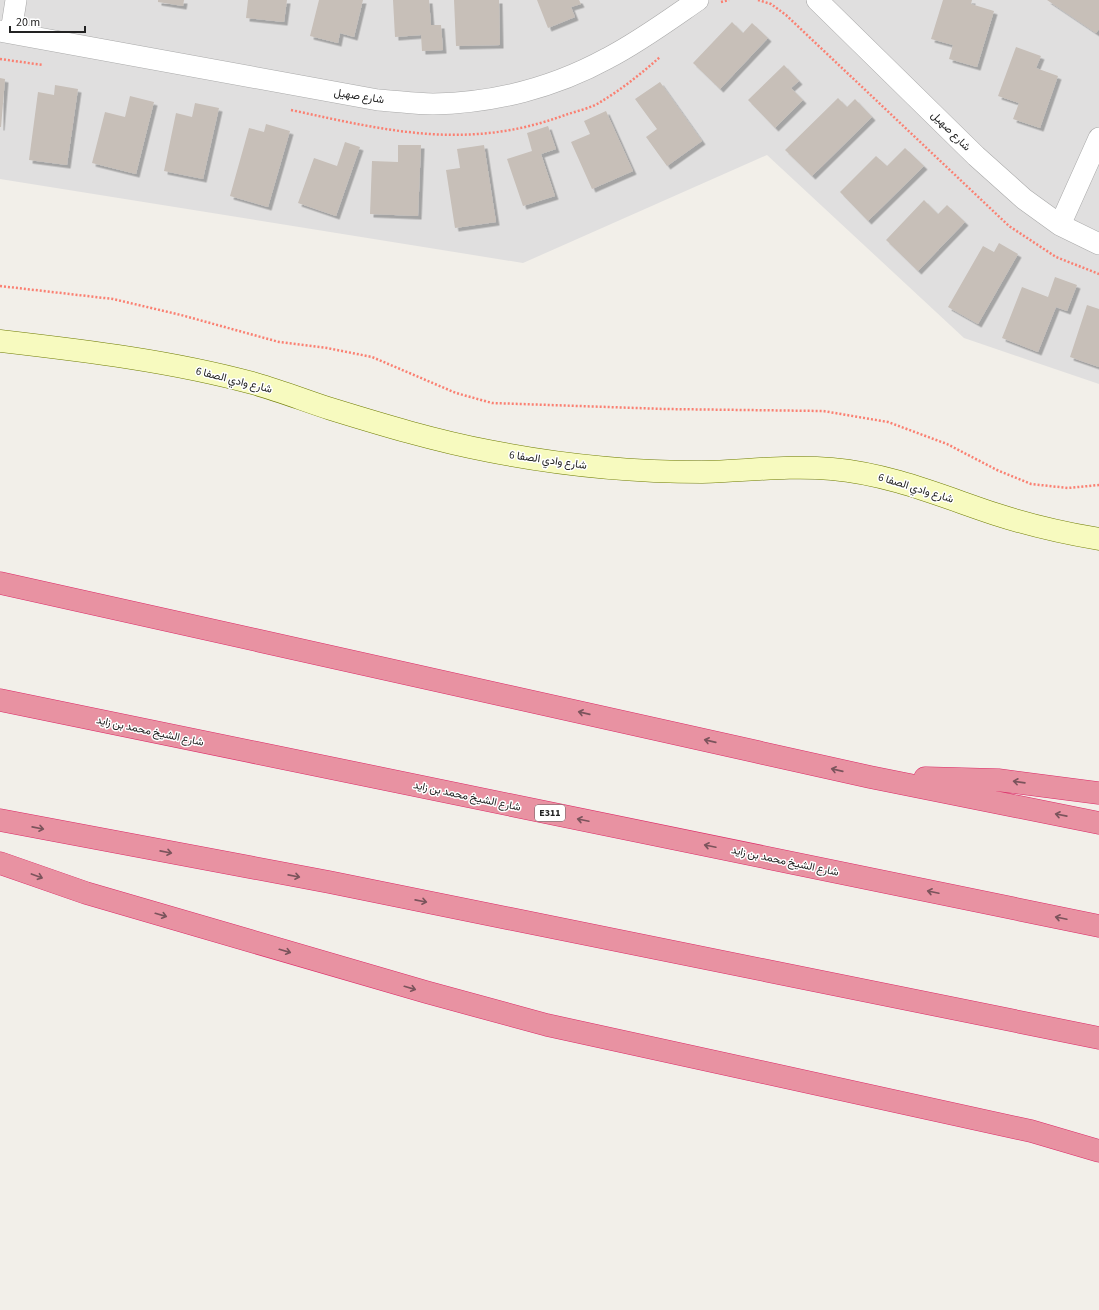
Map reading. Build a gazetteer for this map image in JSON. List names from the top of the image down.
{
  "streets": {
    "highway": ["شارع الشيخ محمد بن زايد", "E311"],
    "street": ["شارع صهيل", "شارع وادي الصفا 6"]
  },
  "scale_bar": "20 m"
}
